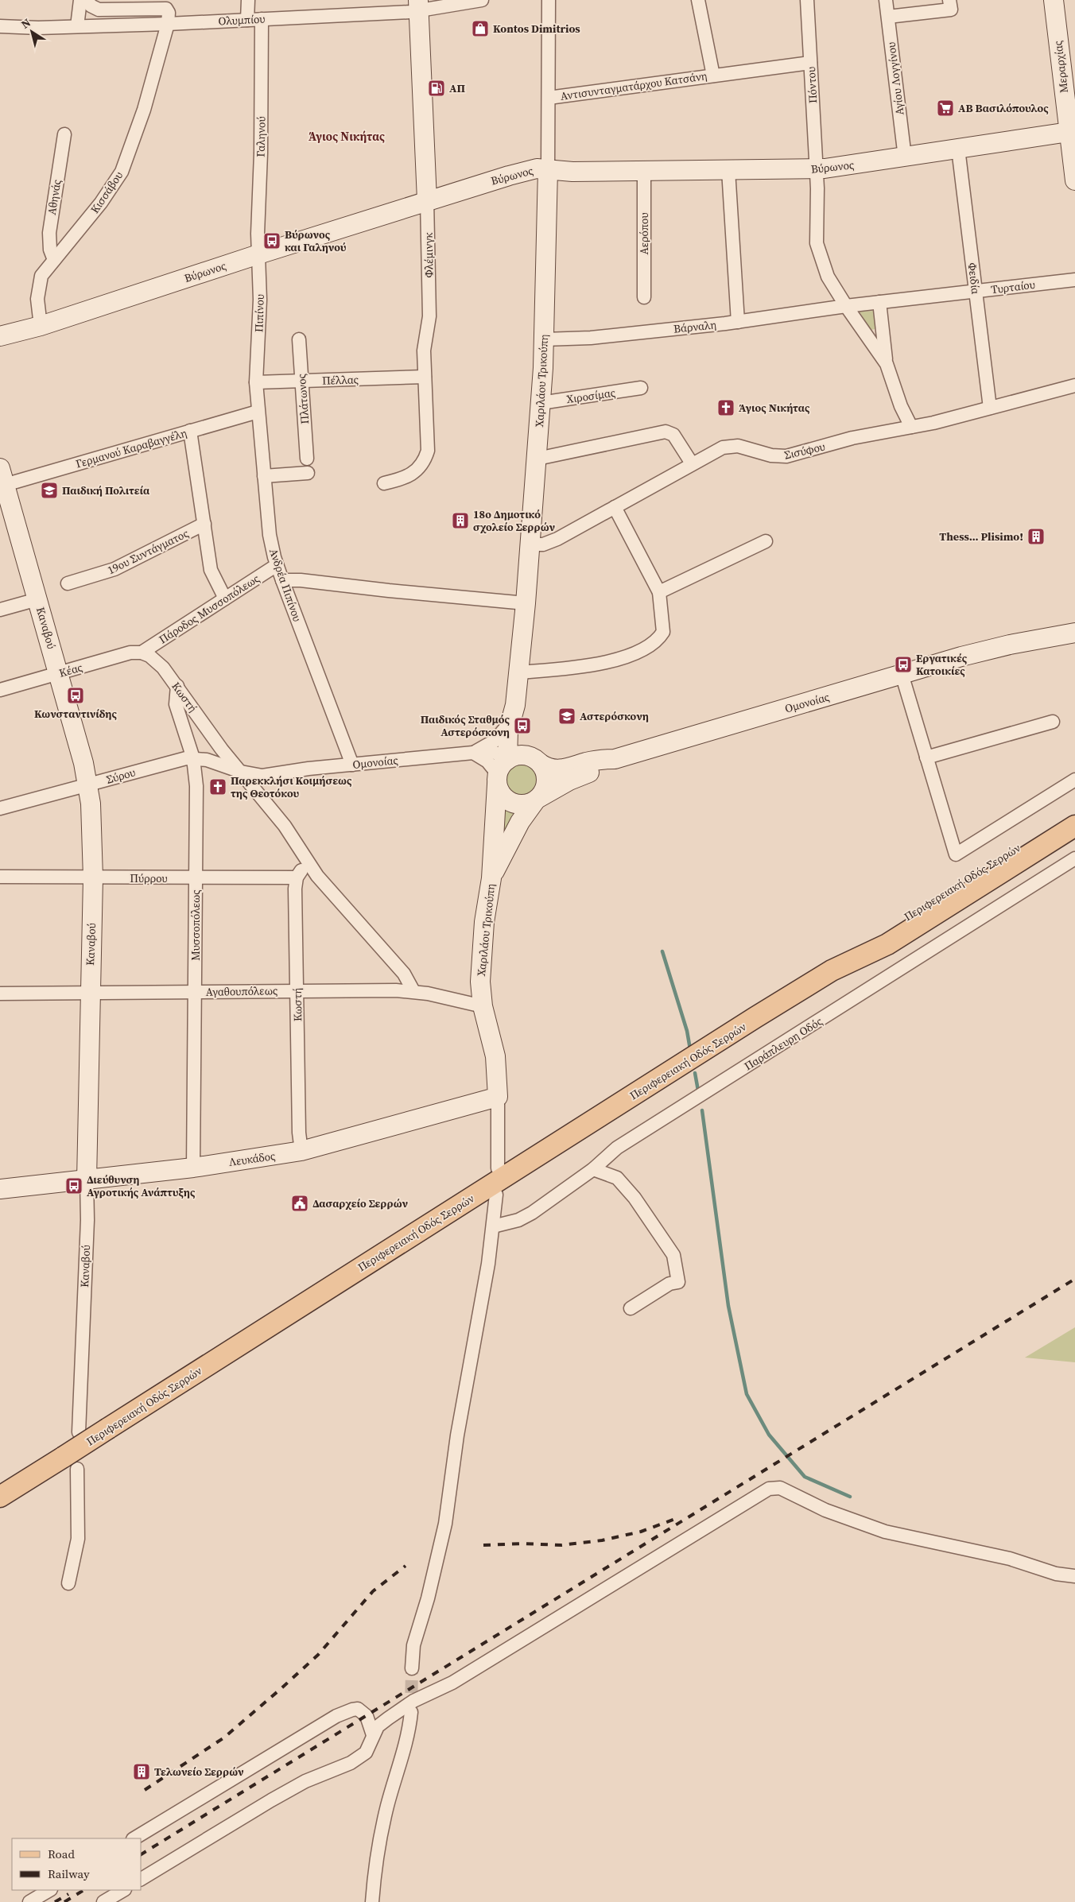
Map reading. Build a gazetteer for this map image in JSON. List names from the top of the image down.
{
  "streets": {
    "main road": ["Περιφερειακή Οδός Σερρών"],
    "street": [
      "Ολυμπίου",
      "Μεραρχίας",
      "Αγίου Λογγίνου",
      "Πόντου",
      "Αντισυνταγματάρχου Κατσάνη",
      "Γαληνού",
      "Βύρωνος",
      "Κισσάβου",
      "Αθηνάς",
      "Αερόπου",
      "Φλέμινγκ",
      "Φειδία",
      "Τυρταίου",
      "Πιπίνου",
      "Βάρναλη",
      "Πέλλας",
      "Χαριλάου Τρικούπη",
      "Χιροσίμας",
      "Πλάτωνος",
      "Γερμανού Καραβαγγέλη",
      "Σισύφου",
      "19ου Συντάγματος",
      "Ανδρέα Πιπίνου",
      "Πάροδος Μυσσοπόλεως",
      "Καναβού",
      "Κέας",
      "Κωστή",
      "Ομονοίας",
      "Σύρου",
      "Πύρρου",
      "Μυσσοπόλεως",
      "Αγαθουπόλεως",
      "Παράπλευρη Οδός",
      "Λευκάδος"
    ]
  },
  "crossings": [
    ["Ολυμπίου", "Γαληνού"],
    ["Ολυμπίου", "Κισσάβου"],
    ["Ολυμπίου", "Φλέμινγκ"],
    ["Μεραρχίας", "Βύρωνος"],
    ["Αγίου Λογγίνου", "Βύρωνος"],
    ["Πόντου", "Βύρωνος"],
    ["Αντισυνταγματάρχου Κατσάνη", "Χαριλάου Τρικούπη"],
    ["Γαληνού", "Βύρωνος"],
    ["Γαληνού", "Πιπίνου"],
    ["Βύρωνος", "Κισσάβου"],
    ["Βύρωνος", "Αερόπου"],
    ["Βύρωνος", "Φλέμινγκ"],
    ["Βύρωνος", "Φειδία"],
    ["Βύρωνος", "Πιπίνου"],
    ["Βύρωνος", "Χαριλάου Τρικούπη"],
    ["Κισσάβου", "Αθηνάς"],
    ["Φλέμινγκ", "Πέλλας"],
    ["Φειδία", "Τυρταίου"],
    ["Φειδία", "Σισύφου"],
    ["Τυρταίου", "Βάρναλη"],
    ["Πιπίνου", "Πέλλας"],
    ["Πιπίνου", "Ανδρέα Πιπίνου"],
    ["Βάρναλη", "Χαριλάου Τρικούπη"],
    ["Πέλλας", "Πλάτωνος"],
    ["Πέλλας", "Ανδρέα Πιπίνου"],
    ["Χαριλάου Τρικούπη", "Χιροσίμας"],
    ["Χαριλάου Τρικούπη", "Σισύφου"],
    ["Χαριλάου Τρικούπη", "Ομονοίας"],
    ["Χαριλάου Τρικούπη", "Αγαθουπόλεως"],
    ["Χαριλάου Τρικούπη", "Λευκάδος"],
    ["Γερμανού Καραβαγγέλη", "Ανδρέα Πιπίνου"],
    ["Γερμανού Καραβαγγέλη", "Καναβού"],
    ["Ανδρέα Πιπίνου", "Πάροδος Μυσσοπόλεως"],
    ["Ανδρέα Πιπίνου", "Ομονοίας"],
    ["Πάροδος Μυσσοπόλεως", "Κέας"],
    ["Πάροδος Μυσσοπόλεως", "Κωστή"],
    ["Καναβού", "Κέας"],
    ["Καναβού", "Σύρου"],
    ["Καναβού", "Πύρρου"],
    ["Καναβού", "Αγαθουπόλεως"],
    ["Καναβού", "Λευκάδος"],
    ["Κέας", "Κωστή"],
    ["Κωστή", "Ομονοίας"],
    ["Κωστή", "Σύρου"],
    ["Κωστή", "Πύρρου"],
    ["Κωστή", "Μυσσοπόλεως"],
    ["Κωστή", "Αγαθουπόλεως"],
    ["Κωστή", "Λευκάδος"],
    ["Ομονοίας", "Σύρου"],
    ["Σύρου", "Μυσσοπόλεως"],
    ["Πύρρου", "Μυσσοπόλεως"],
    ["Μυσσοπόλεως", "Αγαθουπόλεως"],
    ["Μυσσοπόλεως", "Λευκάδος"]
  ],
  "districts": ["Άγιος Νικήτας"],
  "places": {
    "shop": ["Kontos Dimitrios"],
    "fuel station": ["ΑΠ"],
    "supermarket": ["ΑΒ Βασιλόπουλος"],
    "bus stop": [
      "Βύρωνος και Γαληνού",
      "Εργατικές Κατοικίες",
      "Κωνσταντινίδης",
      "Παιδικός Σταθμός Αστερόσκονη",
      "Διεύθυνση Αγροτικής Ανάπτυξης"
    ],
    "church": ["Άγιος Νικήτας", "Παρεκκλήσι Κοιμήσεως της Θεοτόκου"],
    "school or university": ["Παιδική Πολιτεία", "Αστερόσκονη"],
    "building": ["18ο Δημοτικό σχολείο Σερρών", "Thess… Plisimo!", "Τελωνείο Σερρών"],
    "public building": ["Δασαρχείο Σερρών"]
  },
  "legend": ["Road", "Railway"],
  "north": "top left"
}
